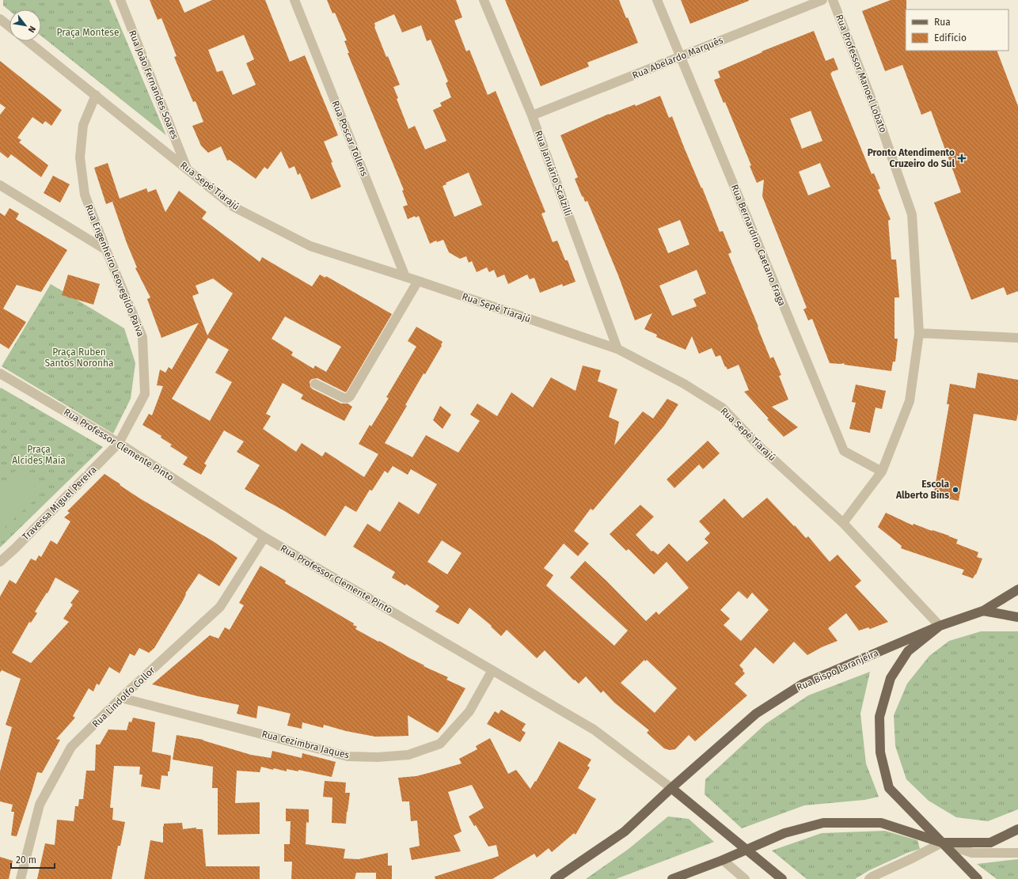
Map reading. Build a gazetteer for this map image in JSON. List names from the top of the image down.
{
  "streets": {
    "main road": ["Rua Bispo Laranjeira"],
    "street": [
      "Rua Abelardo Marquês",
      "Rua Professor Manoel Lobato",
      "Rua João Fernandes Soares",
      "Rua Poscar Tollens",
      "Rua Januário Scalzilli",
      "Rua Sepé Tiarajú",
      "Rua Bernardino Caetano Fraga",
      "Rua Engenheiro Leovegildo Paiva",
      "Rua Professor Clemente Pinto",
      "Travessa Miguel Pereira",
      "Rua Lindolfo Collor",
      "Rua Cezimbra Jaques"
    ]
  },
  "crossings": [
    ["Rua Abelardo Marquês", "Rua Januário Scalzilli"],
    ["Rua Abelardo Marquês", "Rua Bernardino Caetano Fraga"],
    ["Rua Professor Manoel Lobato", "Rua Sepé Tiarajú"],
    ["Rua Professor Manoel Lobato", "Rua Bernardino Caetano Fraga"],
    ["Rua João Fernandes Soares", "Rua Sepé Tiarajú"],
    ["Rua Poscar Tollens", "Rua Sepé Tiarajú"],
    ["Rua Januário Scalzilli", "Rua Sepé Tiarajú"],
    ["Rua Sepé Tiarajú", "Rua Engenheiro Leovegildo Paiva"],
    ["Rua Sepé Tiarajú", "Rua Bispo Laranjeira"],
    ["Rua Engenheiro Leovegildo Paiva", "Rua Professor Clemente Pinto"],
    ["Rua Engenheiro Leovegildo Paiva", "Travessa Miguel Pereira"],
    ["Rua Professor Clemente Pinto", "Travessa Miguel Pereira"],
    ["Rua Professor Clemente Pinto", "Rua Bispo Laranjeira"],
    ["Rua Professor Clemente Pinto", "Rua Lindolfo Collor"],
    ["Rua Professor Clemente Pinto", "Rua Cezimbra Jaques"],
    ["Rua Lindolfo Collor", "Rua Cezimbra Jaques"]
  ],
  "parks": ["Praça Montese", "Praça Ruben Santos Noronha", "Praça Alcides Maia"],
  "places": {
    "health": ["Pronto Atendimento Cruzeiro do Sul"],
    "other": ["Escola Alberto Bins"]
  },
  "legend": ["Rua", "Edifício"],
  "scale_bar": "20 m",
  "north": "bottom right"
}
